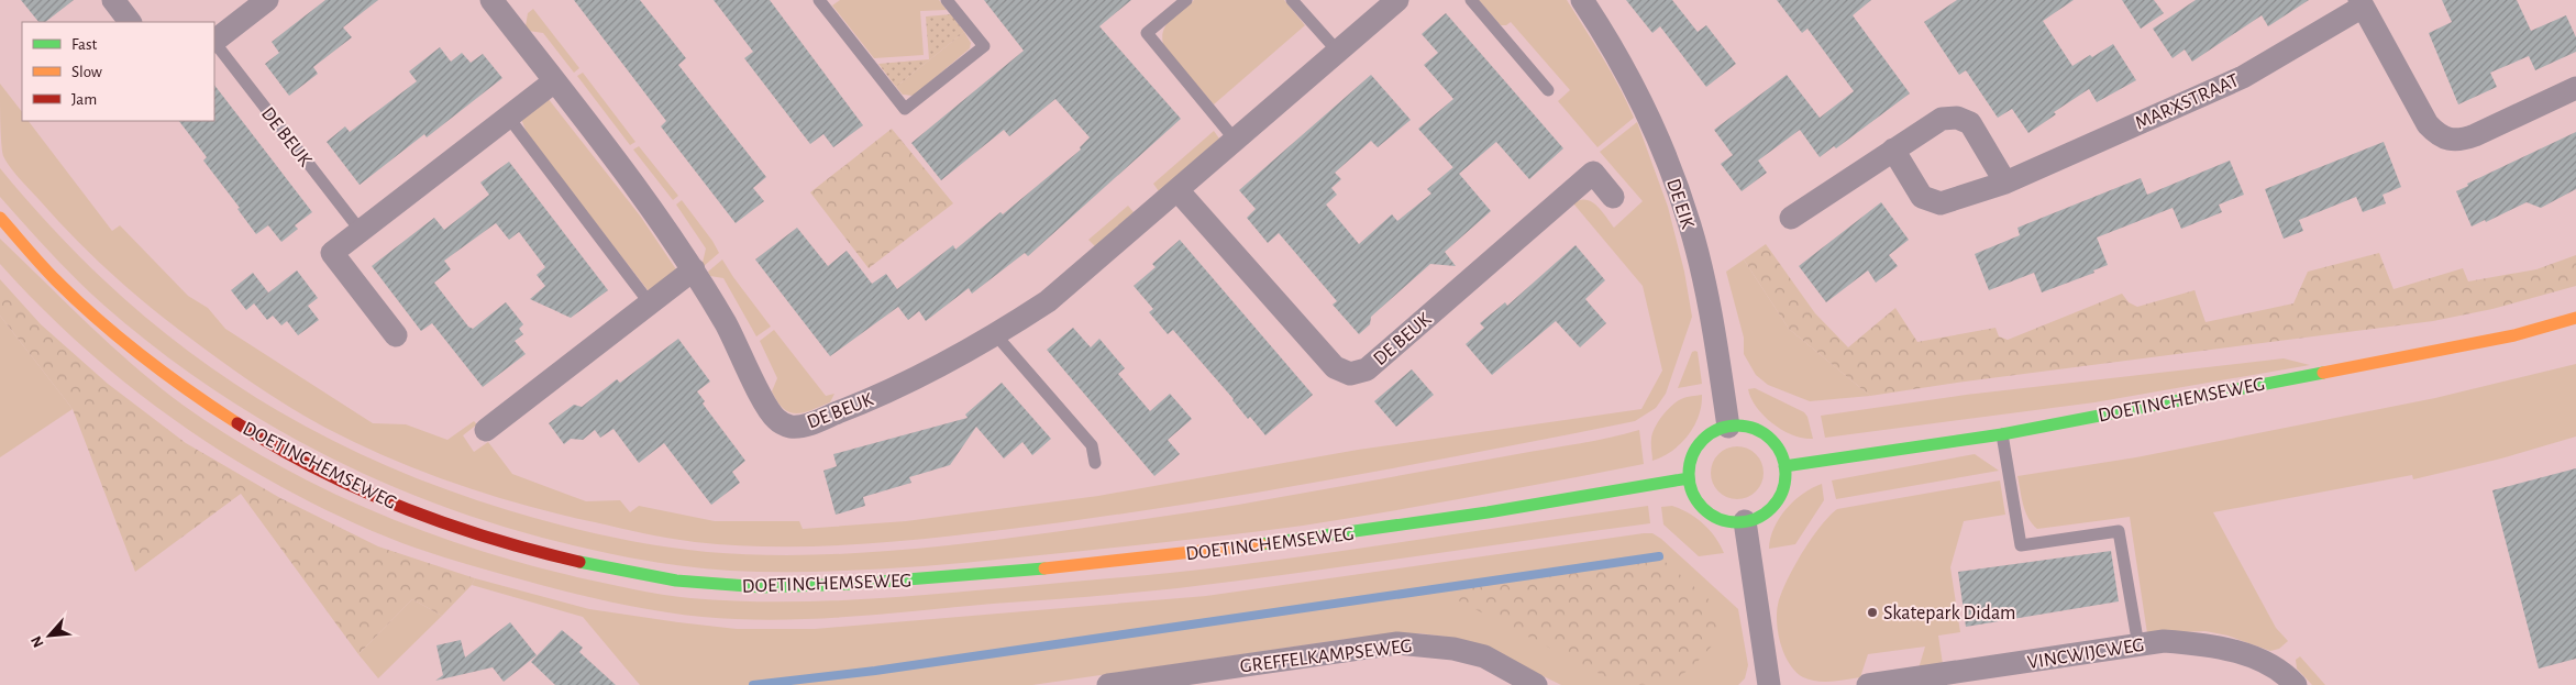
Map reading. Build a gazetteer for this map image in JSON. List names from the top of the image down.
{
  "streets": {
    "main road": ["DOETINCHEMSEWEG"],
    "street": [
      "MARXSTRAAT",
      "DE BEUK",
      "DE EIK",
      "VINCWIJCWEG",
      "GREFFELKAMPSEWEG"
    ]
  },
  "crossings": [
    ["DE EIK", "DOETINCHEMSEWEG"]
  ],
  "places": ["Skatepark Didam"],
  "legend": ["Fast", "Slow", "Jam"],
  "north": "bottom left"
}
